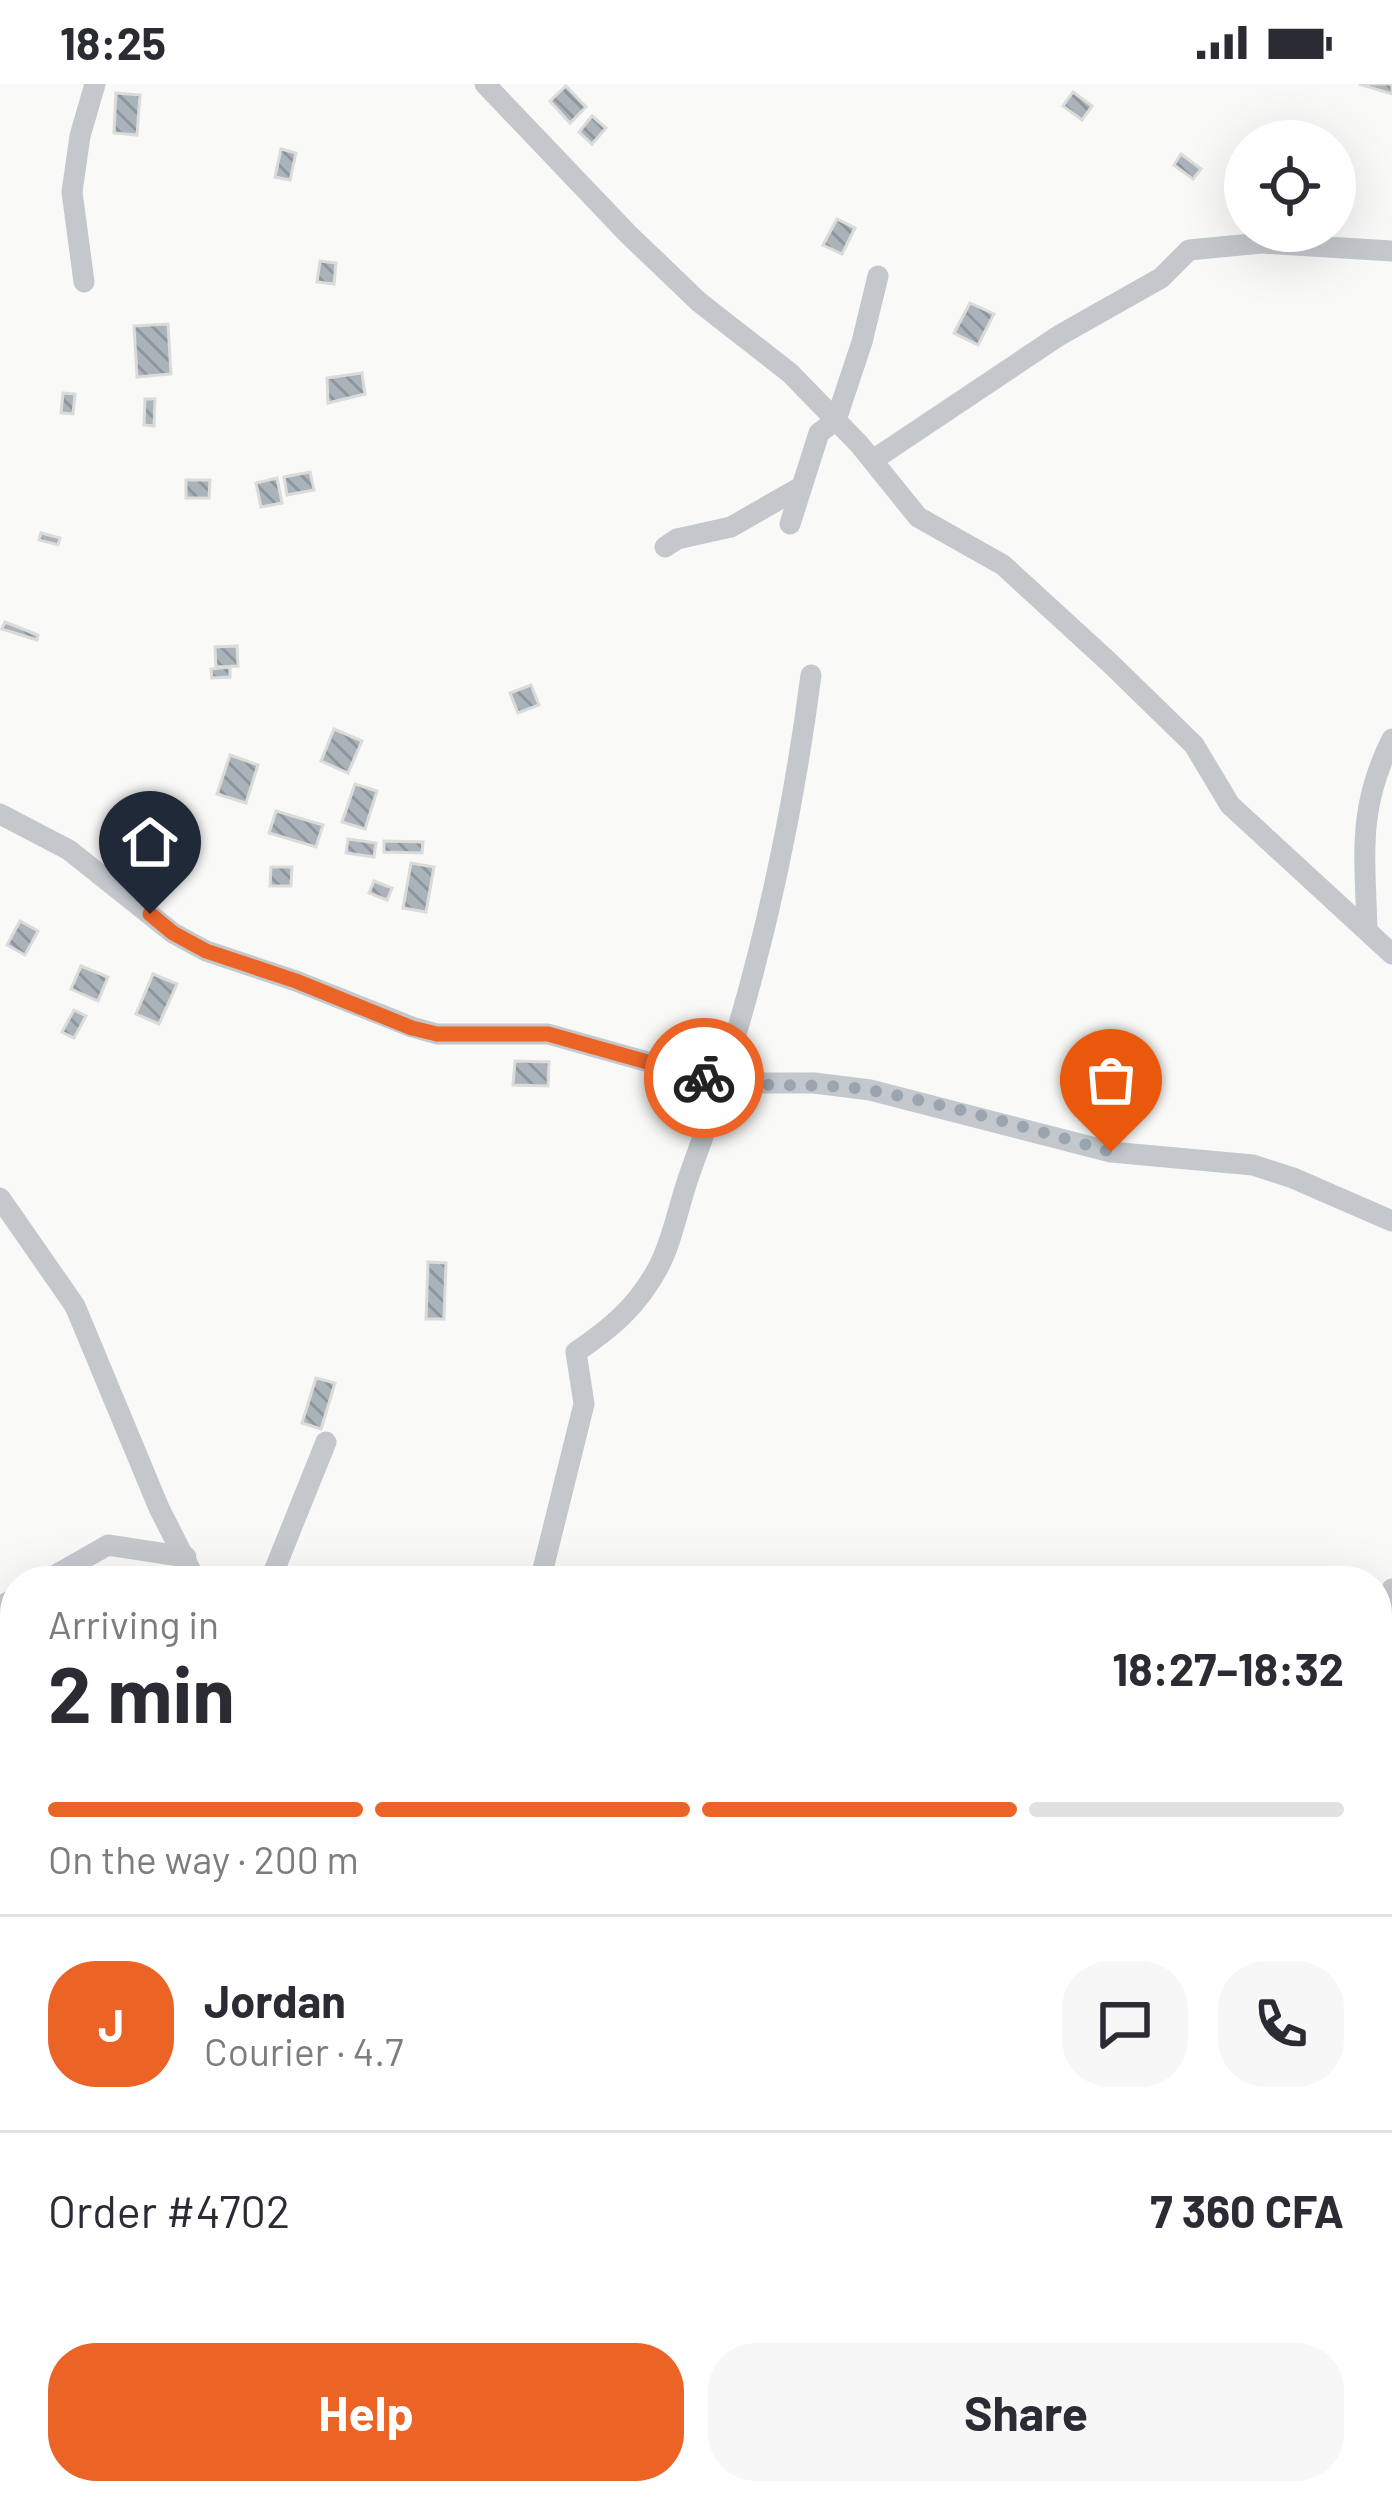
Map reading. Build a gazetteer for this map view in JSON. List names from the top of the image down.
{
  "page": {
    "status": "18:25",
    "heading": ["2 min", "Arriving in", "18:27–18:32"],
    "panel": [
      "Jordan",
      "Courier · 4.7",
      "Order #4702",
      "7 360 CFA"
    ],
    "bar": "On the way · 200 m",
    "round": "J",
    "buttons": ["Help", "Share"]
  }
}
